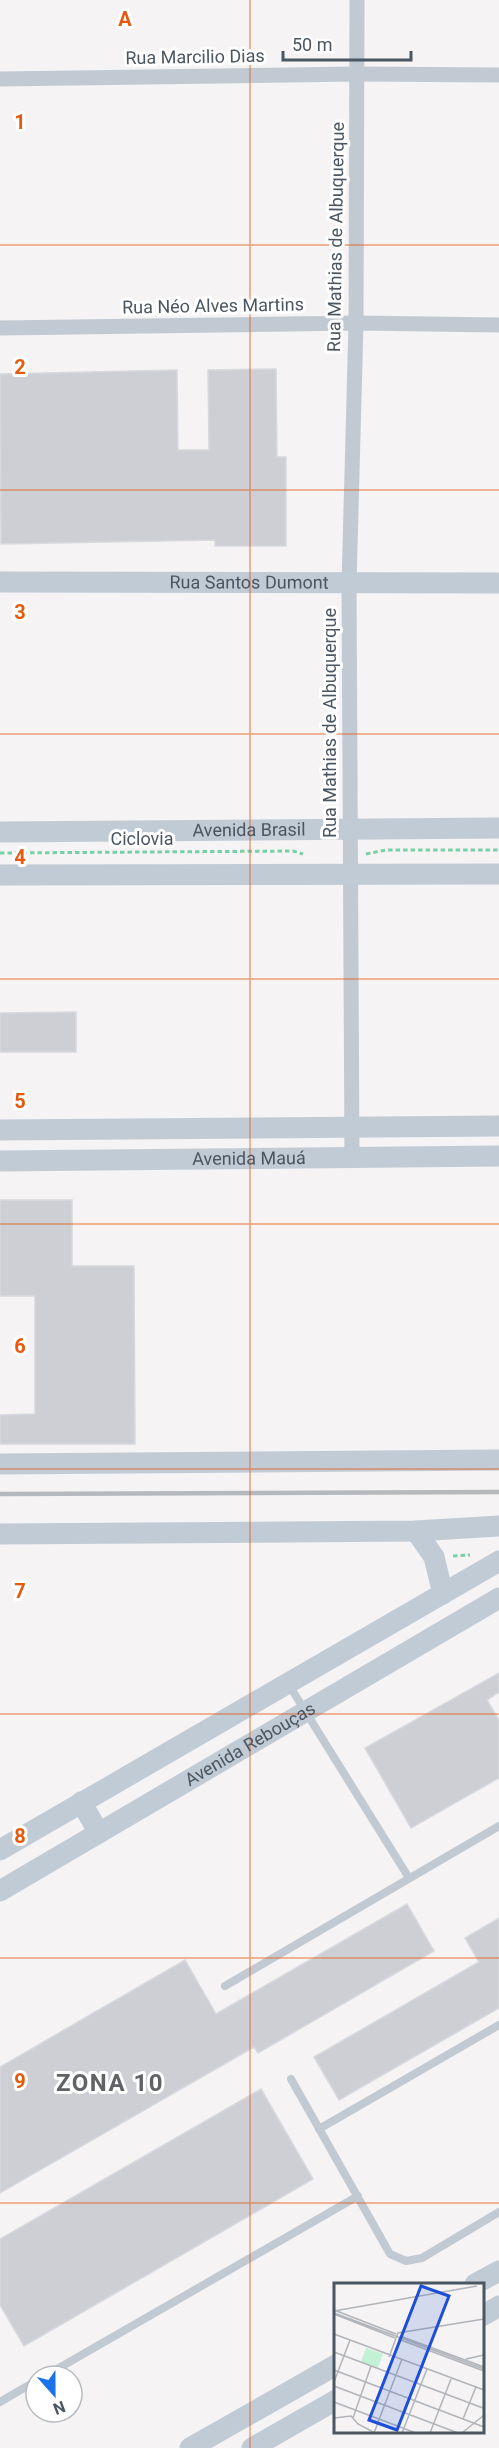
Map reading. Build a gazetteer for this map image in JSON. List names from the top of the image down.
{
  "streets": {
    "main road": [
      "Rua Santos Dumont",
      "Avenida Brasil",
      "Avenida Mauá",
      "Avenida Rebouças"
    ],
    "street": ["Rua Marcilio Dias", "Rua Mathias de Albuquerque", "Rua Néo Alves Martins"],
    "path": ["Ciclovia"]
  },
  "crossings": [
    ["Rua Marcilio Dias", "Rua Mathias de Albuquerque"],
    ["Rua Mathias de Albuquerque", "Rua Néo Alves Martins"],
    ["Rua Mathias de Albuquerque", "Rua Santos Dumont"],
    ["Rua Mathias de Albuquerque", "Avenida Brasil"],
    ["Rua Mathias de Albuquerque", "Avenida Mauá"]
  ],
  "districts": ["ZONA 10"],
  "scale_bar": "50 m",
  "north": "bottom",
  "grid": {
    "columns": ["A"],
    "rows": [
      "1",
      "2",
      "3",
      "4",
      "5",
      "6",
      "7",
      "8",
      "9"
    ]
  }
}
